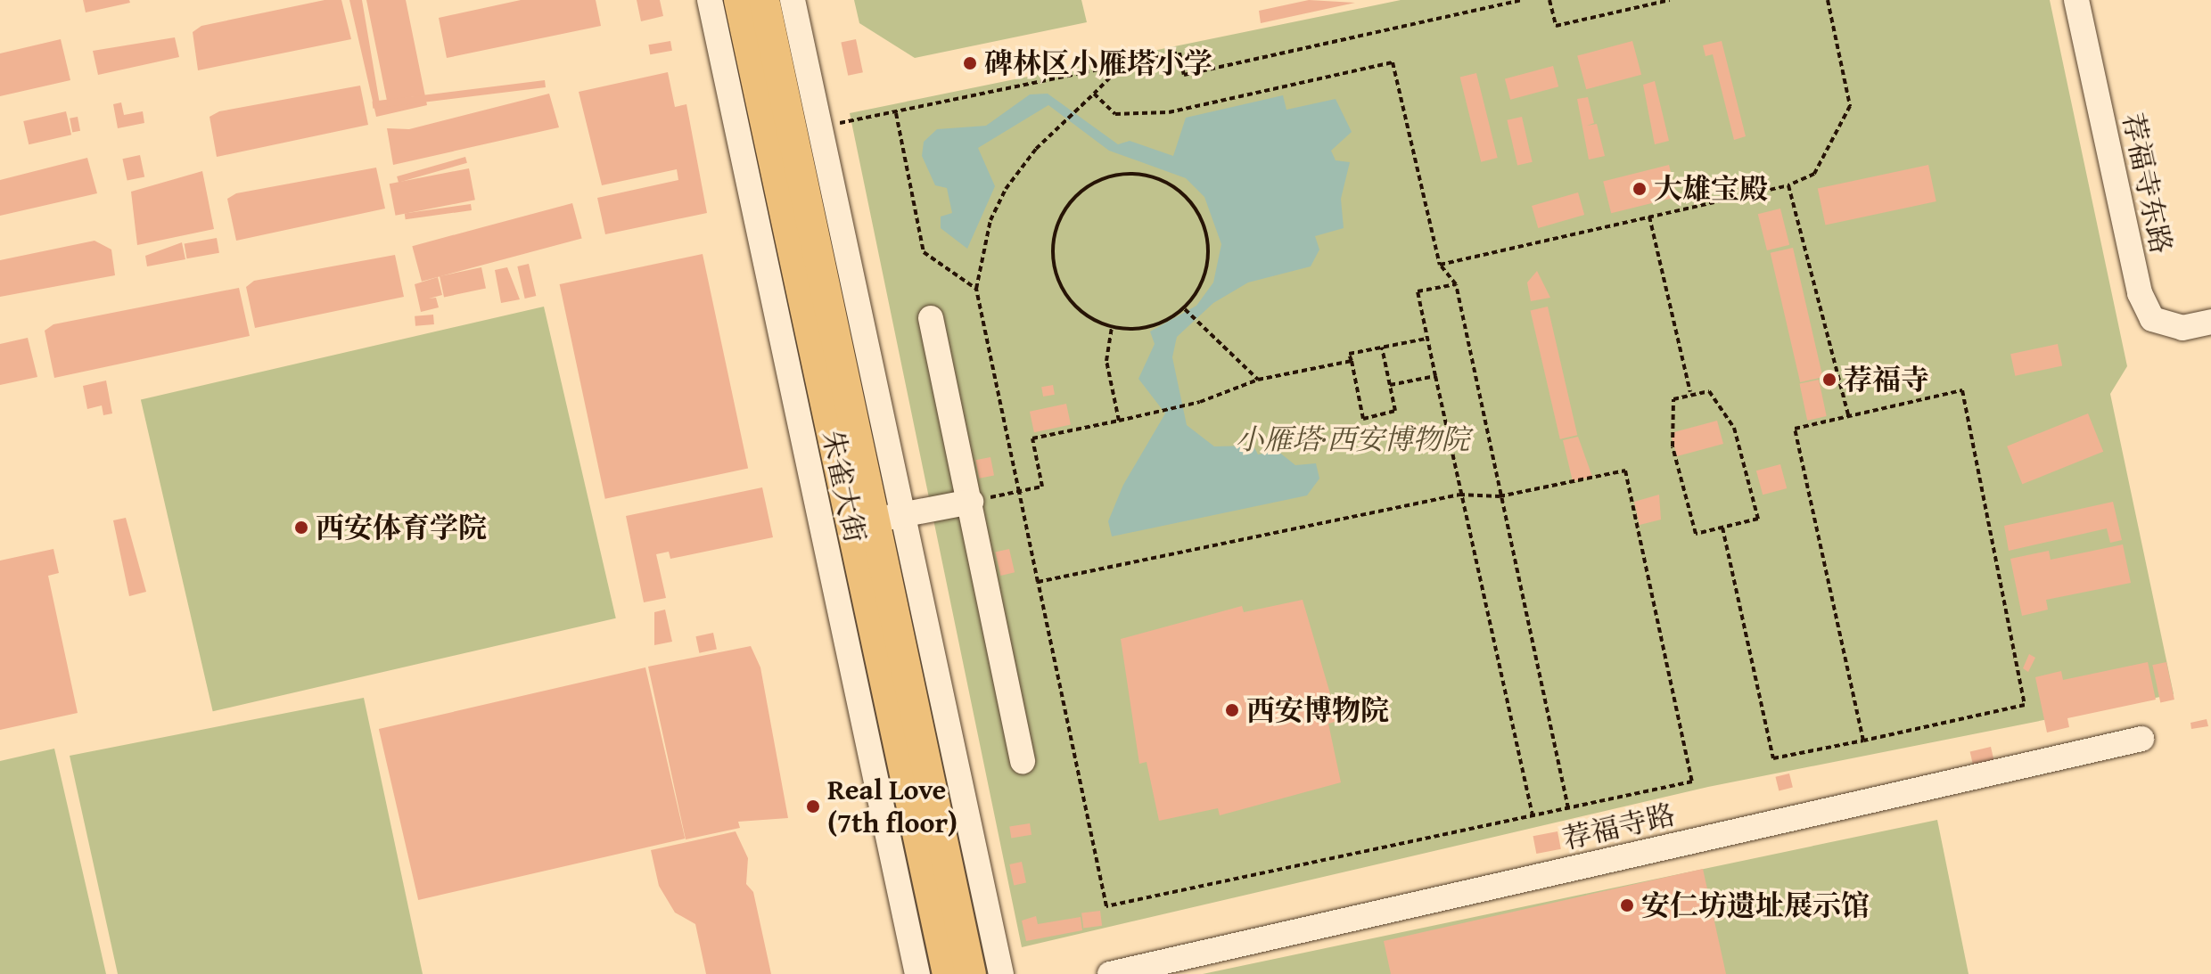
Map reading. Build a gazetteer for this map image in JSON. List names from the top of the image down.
{
  "streets": {
    "main road": ["朱雀大街"],
    "street": ["荐福寺东路", "荐福寺路"]
  },
  "parks": ["小雁塔·西安博物院"],
  "places": [
    "碑林区小雁塔小学",
    "大雄宝殿",
    "荐福寺",
    "西安体育学院",
    "西安博物院",
    "Real Love (7th floor)",
    "安仁坊遗址展示馆"
  ]
}
